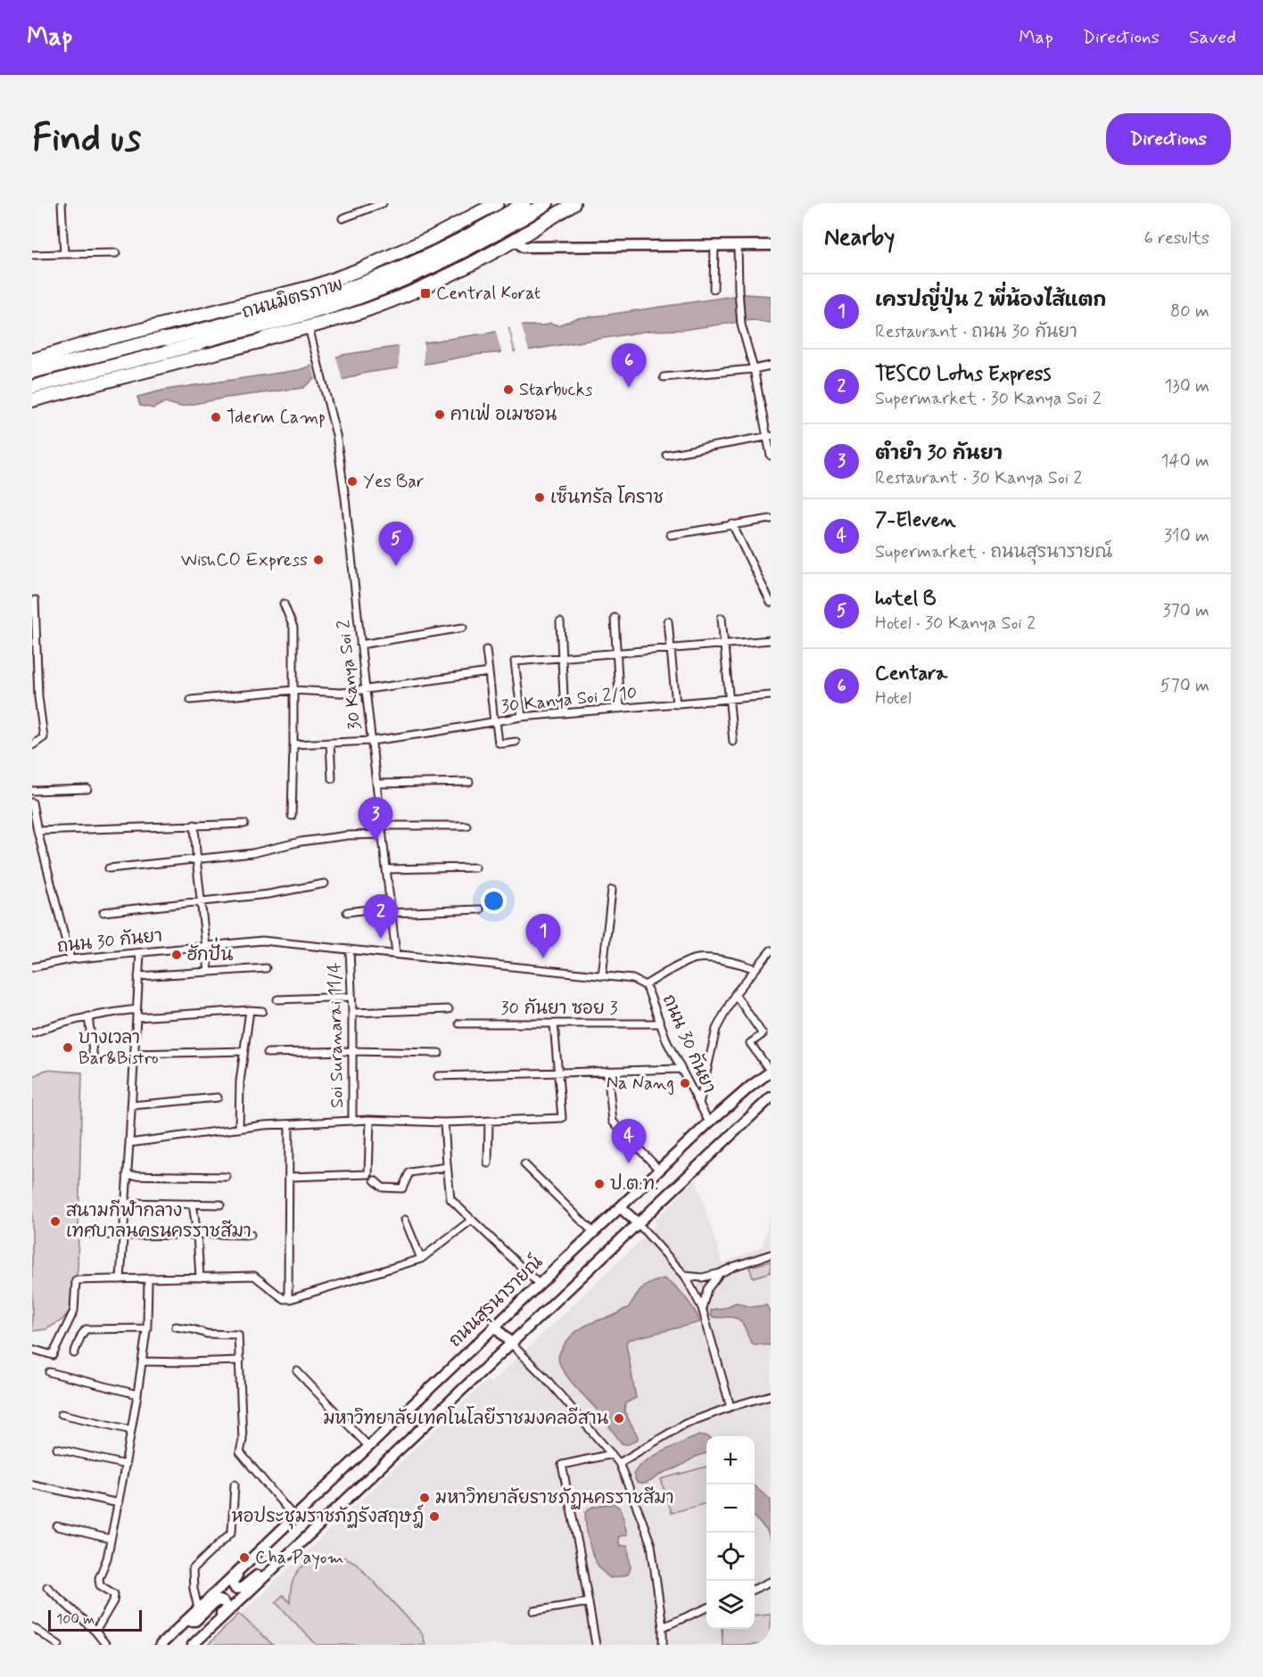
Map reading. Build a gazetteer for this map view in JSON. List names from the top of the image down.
{
  "streets": {
    "highway": ["ถนนมิตรภาพ"],
    "main road": ["ถนนสุรนารายณ์"],
    "street": [
      "30 Kanya Soi 2",
      "30 Kanya Soi 2/10",
      "ถนน 30 กันยา",
      "30 กันยา ซอย 3",
      "Soi Suranarai 11/4"
    ]
  },
  "crossings": [
    ["30 Kanya Soi 2", "30 Kanya Soi 2/10"],
    ["30 Kanya Soi 2", "ถนน 30 กันยา"],
    ["ถนน 30 กันยา", "30 กันยา ซอย 3"],
    ["ถนน 30 กันยา", "Soi Suranarai 11/4"],
    ["ถนน 30 กันยา", "ถนนสุรนารายณ์"]
  ],
  "places": {
    "transit": ["Central Korat"],
    "other": [
      "Starbucks",
      "คาเฟ่ อเมซอน",
      "Tderm Camp",
      "Yes Bar",
      "เซ็นทรัล โคราช",
      "WishCO Express",
      "ฮักปั่น",
      "บางเวลา Bar&Bistro",
      "Na Nang",
      "ป.ต.ท.",
      "สนามกีฬากลาง เทศบาลนครนครราชสีมา",
      "มหาวิทยาลัยเทคโนโลยีราชมงคลอีสาน",
      "มหาวิทยาลัยราชภัฏนครราชสีมา",
      "หอประชุมราชภัฏรังสฤษฎ์",
      "Cha Payom"
    ]
  },
  "scale_bar": "100 m",
  "page": {
    "header": "Map",
    "nav": ["Map", "Directions", "Saved"],
    "buttons": "Directions",
    "title": "Find us",
    "heading": ["Nearby", "6 results"],
    "list": [
      {
        "mark": "1",
        "name": "เครปญี่ปุ่น 2 พี่น้องไส้แตก",
        "note": "Restaurant · ถนน 30 กันยา",
        "value": "80 m"
      },
      {
        "mark": "2",
        "name": "TESCO Lotus Express",
        "note": "Supermarket · 30 Kanya Soi 2",
        "value": "130 m"
      },
      {
        "mark": "3",
        "name": "ตำยำ 30 กันยา",
        "note": "Restaurant · 30 Kanya Soi 2",
        "value": "140 m"
      },
      {
        "mark": "4",
        "name": "7-Eleven",
        "note": "Supermarket · ถนนสุรนารายณ์",
        "value": "310 m"
      },
      {
        "mark": "5",
        "name": "hotel B",
        "note": "Hotel · 30 Kanya Soi 2",
        "value": "370 m"
      },
      {
        "mark": "6",
        "name": "Centara",
        "note": "Hotel",
        "value": "570 m"
      }
    ],
    "pins": [
      "6",
      "5",
      "3",
      "2",
      "1",
      "4"
    ],
    "map_buttons": ["+", "−"],
    "scale": "100 m"
  }
}
